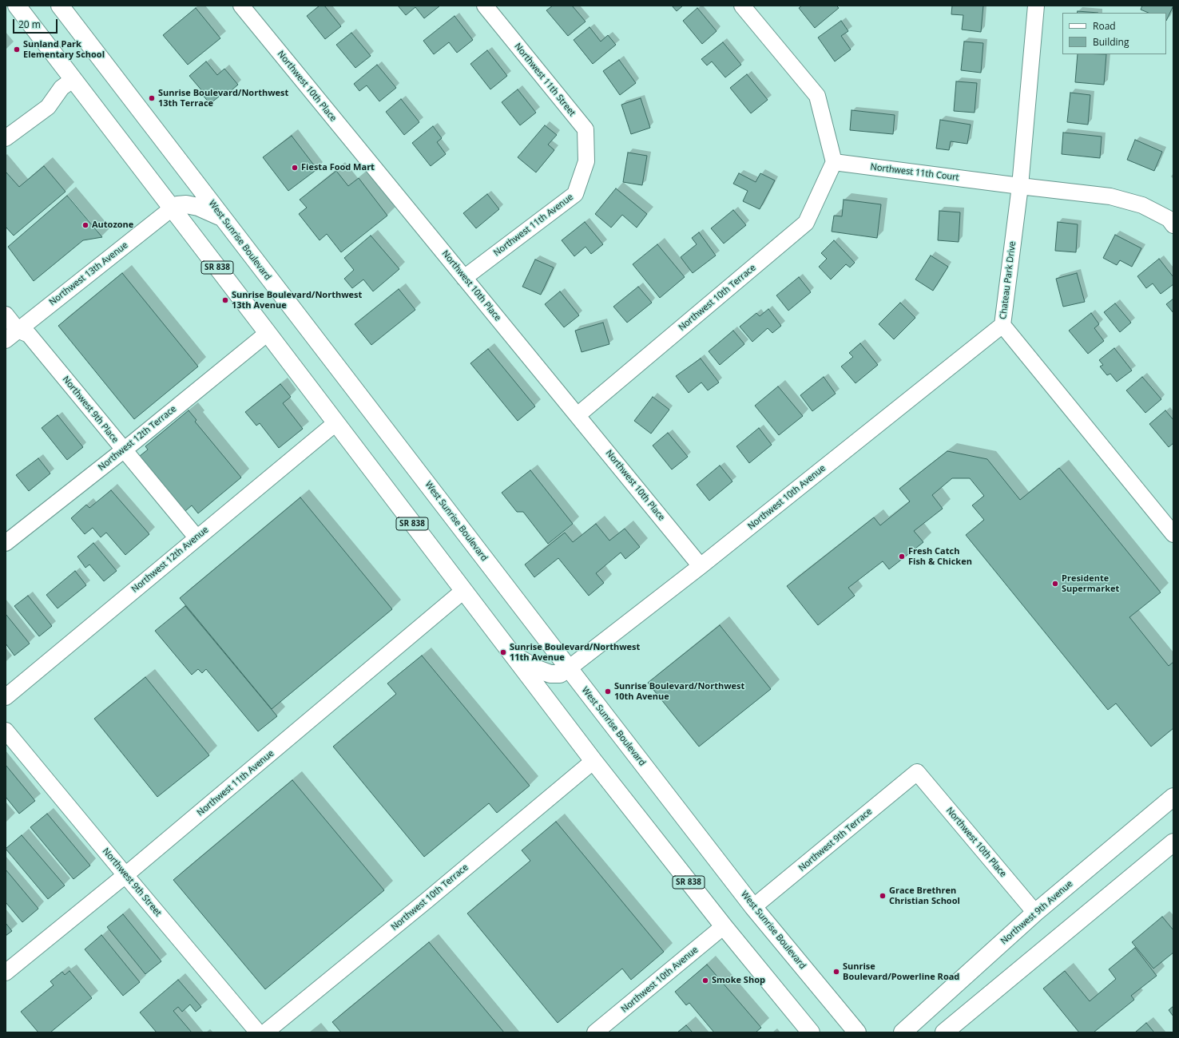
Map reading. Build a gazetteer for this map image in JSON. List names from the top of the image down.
{
  "streets": {
    "main road": ["West Sunrise Boulevard", "SR 838", "Northwest 9th Avenue"],
    "street": [
      "Northwest 11th Street",
      "Northwest 10th Place",
      "Northwest 11th Court",
      "Northwest 11th Avenue",
      "Northwest 13th Avenue",
      "Chateau Park Drive",
      "Northwest 10th Terrace",
      "Northwest 9th Place",
      "Northwest 12th Terrace",
      "Northwest 10th Avenue",
      "Northwest 12th Avenue",
      "Northwest 9th Terrace",
      "Northwest 9th Street"
    ]
  },
  "crossings": [
    ["Northwest 11th Street", "Northwest 11th Avenue"],
    ["Northwest 10th Place", "Northwest 11th Avenue"],
    ["Northwest 10th Place", "Northwest 10th Terrace"],
    ["Northwest 10th Place", "Northwest 10th Avenue"],
    ["Northwest 10th Place", "Northwest 9th Terrace"],
    ["Northwest 10th Place", "Northwest 9th Avenue"],
    ["Northwest 11th Court", "Chateau Park Drive"],
    ["Northwest 11th Court", "Northwest 10th Terrace"],
    ["Northwest 11th Avenue", "SR 838"],
    ["Northwest 11th Avenue", "Northwest 9th Street"],
    ["West Sunrise Boulevard", "Northwest 10th Avenue"],
    ["West Sunrise Boulevard", "Northwest 9th Terrace"],
    ["SR 838", "Northwest 13th Avenue"],
    ["SR 838", "Northwest 10th Terrace"],
    ["SR 838", "Northwest 12th Terrace"],
    ["SR 838", "Northwest 10th Avenue"],
    ["SR 838", "Northwest 12th Avenue"],
    ["Northwest 13th Avenue", "Northwest 9th Place"],
    ["Chateau Park Drive", "Northwest 10th Avenue"],
    ["Northwest 9th Place", "Northwest 12th Terrace"],
    ["Northwest 9th Place", "Northwest 12th Avenue"]
  ],
  "places": [
    "Sunland Park Elementary School",
    "Sunrise Boulevard/Northwest 13th Terrace",
    "Fiesta Food Mart",
    "Autozone",
    "Sunrise Boulevard/Northwest 13th Avenue",
    "Fresh Catch Fish & Chicken",
    "Presidente Supermarket",
    "Sunrise Boulevard/Northwest 11th Avenue",
    "Sunrise Boulevard/Northwest 10th Avenue",
    "Grace Brethren Christian School",
    "Sunrise Boulevard/Powerline Road",
    "Smoke Shop"
  ],
  "legend": ["Road", "Building"],
  "scale_bar": "20 m"
}
